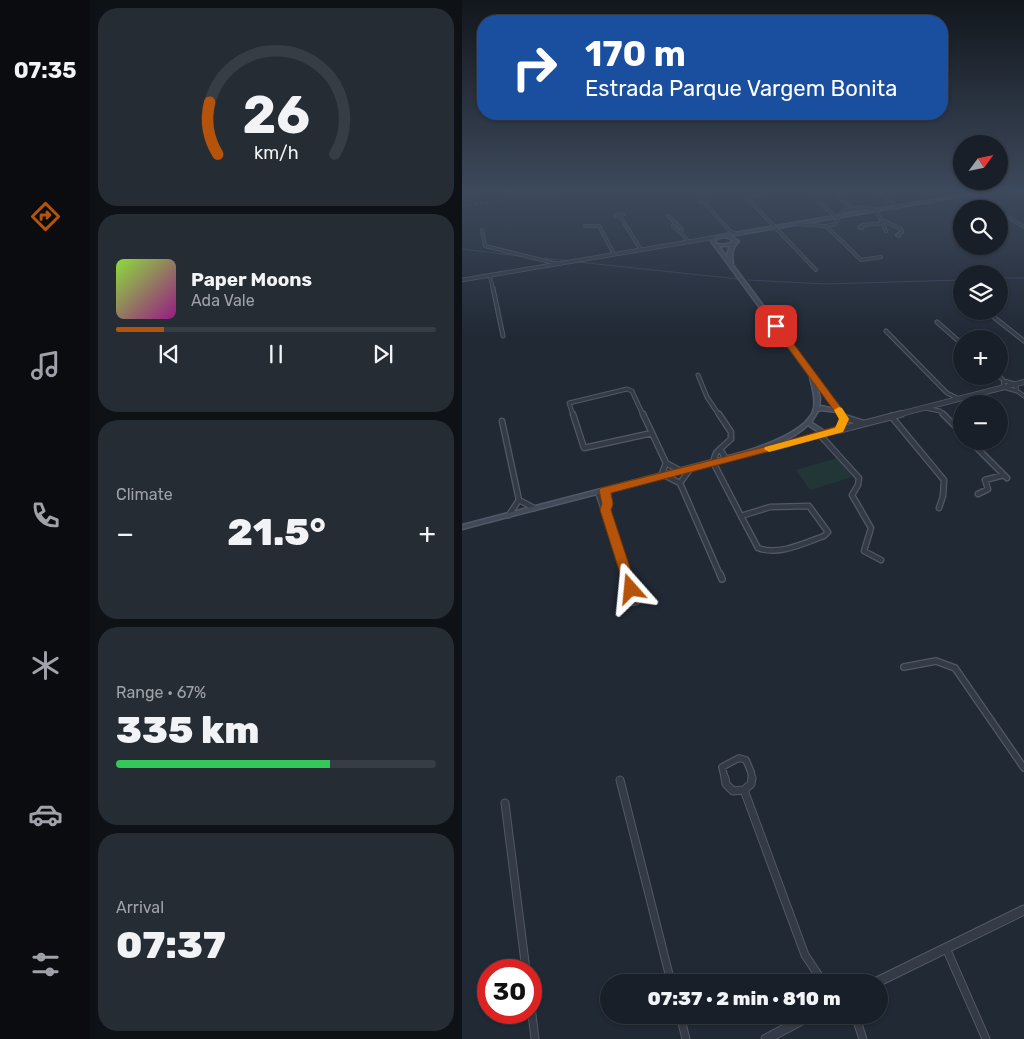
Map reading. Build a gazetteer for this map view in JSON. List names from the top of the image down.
{
  "north": "top right",
  "page": {
    "tabs": "07:35",
    "turn": ["170 m", "Estrada Parque Vargem Bonita"],
    "map_buttons": ["+", "−"],
    "song": ["Paper Moons", "Ada Vale"],
    "tile": [
      "Climate",
      ["Range · 67%", "335 km"],
      ["Arrival", "07:37"]
    ],
    "heat": ["−", "21.5°", "+"],
    "limit": "30",
    "trip": "07:37 · 2 min · 810 m",
    "gauge": ["26", "km/h"]
  }
}
